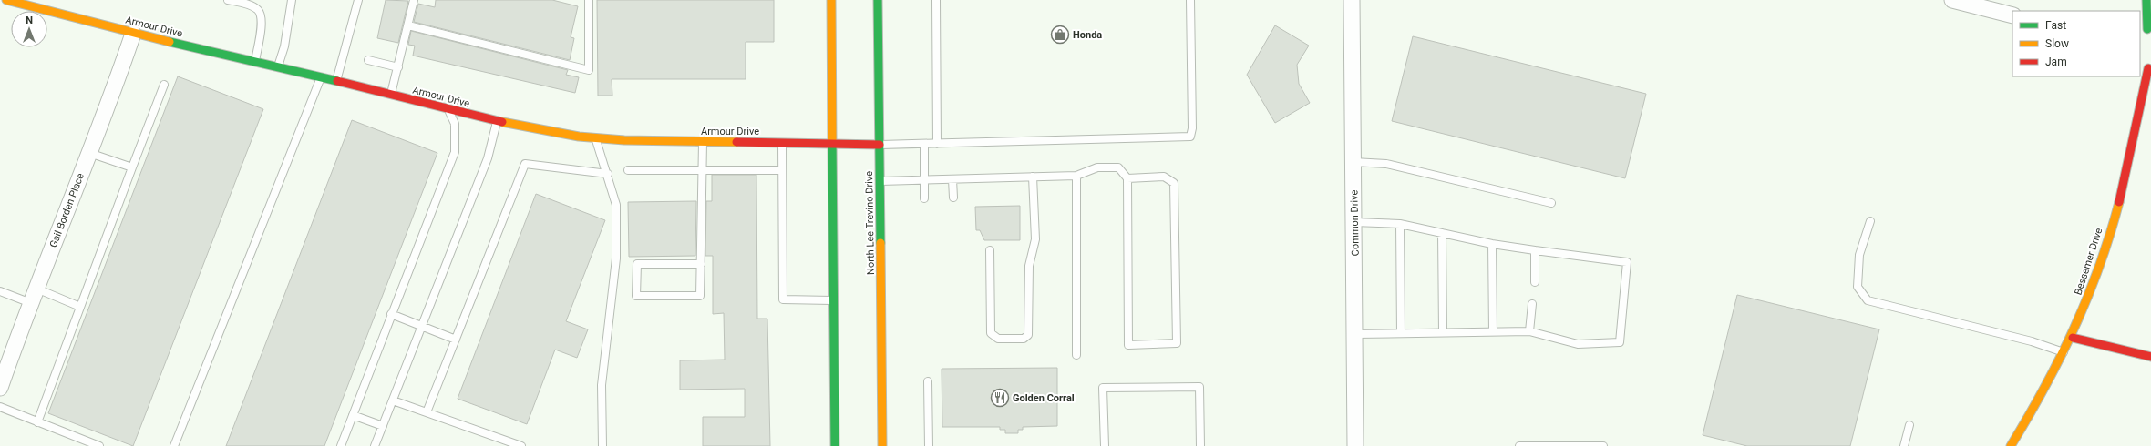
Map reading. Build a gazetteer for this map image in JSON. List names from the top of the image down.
{
  "streets": {
    "street": [
      "Armour Drive",
      "Gail Borden Place",
      "North Lee Trevino Drive",
      "Common Drive",
      "Bessemer Drive"
    ]
  },
  "crossings": [
    ["Armour Drive", "Gail Borden Place"],
    ["Armour Drive", "North Lee Trevino Drive"]
  ],
  "places": {
    "shop": ["Honda"],
    "restaurant": ["Golden Corral"]
  },
  "legend": ["Fast", "Slow", "Jam"],
  "north": "top"
}
